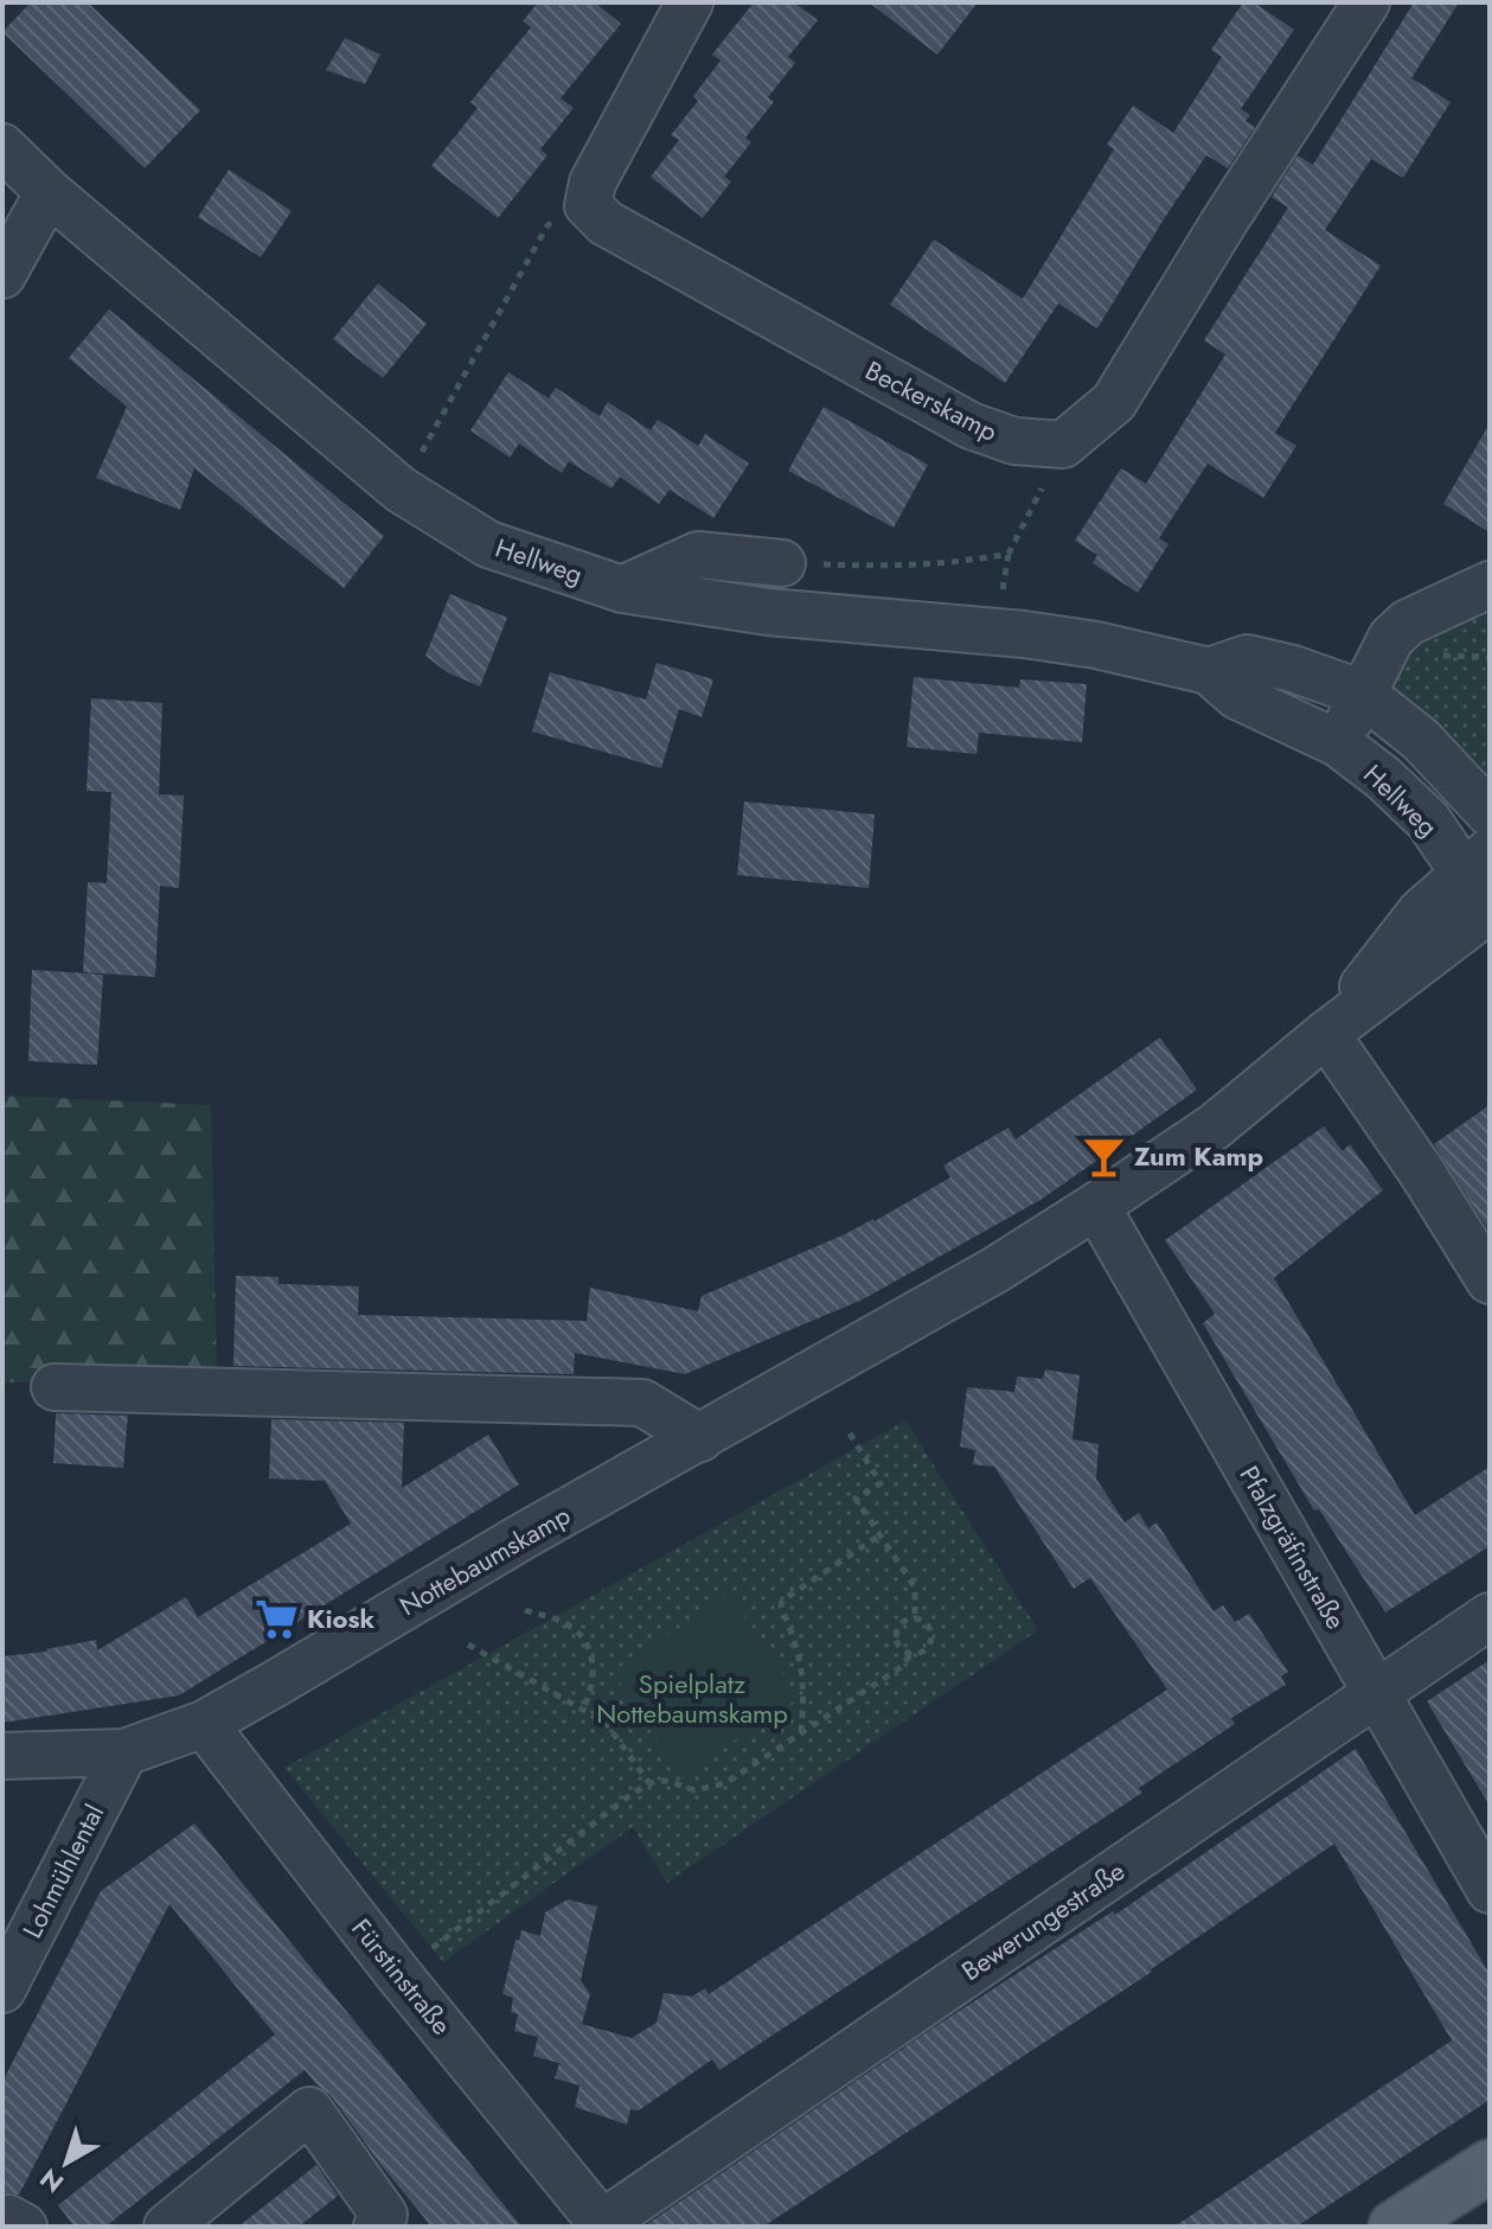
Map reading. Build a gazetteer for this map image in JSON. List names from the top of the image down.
{
  "streets": {
    "street": [
      "Beckerskamp",
      "Hellweg",
      "Pfalzgräfinstraße",
      "Nottebaumskamp",
      "Lohmühlental",
      "Bewerungestraße",
      "Fürstinstraße"
    ]
  },
  "crossings": [
    ["Hellweg", "Nottebaumskamp"],
    ["Pfalzgräfinstraße", "Nottebaumskamp"],
    ["Pfalzgräfinstraße", "Bewerungestraße"],
    ["Nottebaumskamp", "Lohmühlental"],
    ["Nottebaumskamp", "Fürstinstraße"],
    ["Bewerungestraße", "Fürstinstraße"]
  ],
  "parks": ["Spielplatz Nottebaumskamp"],
  "places": {
    "bar": ["Zum Kamp"],
    "supermarket": ["Kiosk"]
  },
  "north": "bottom left"
}
